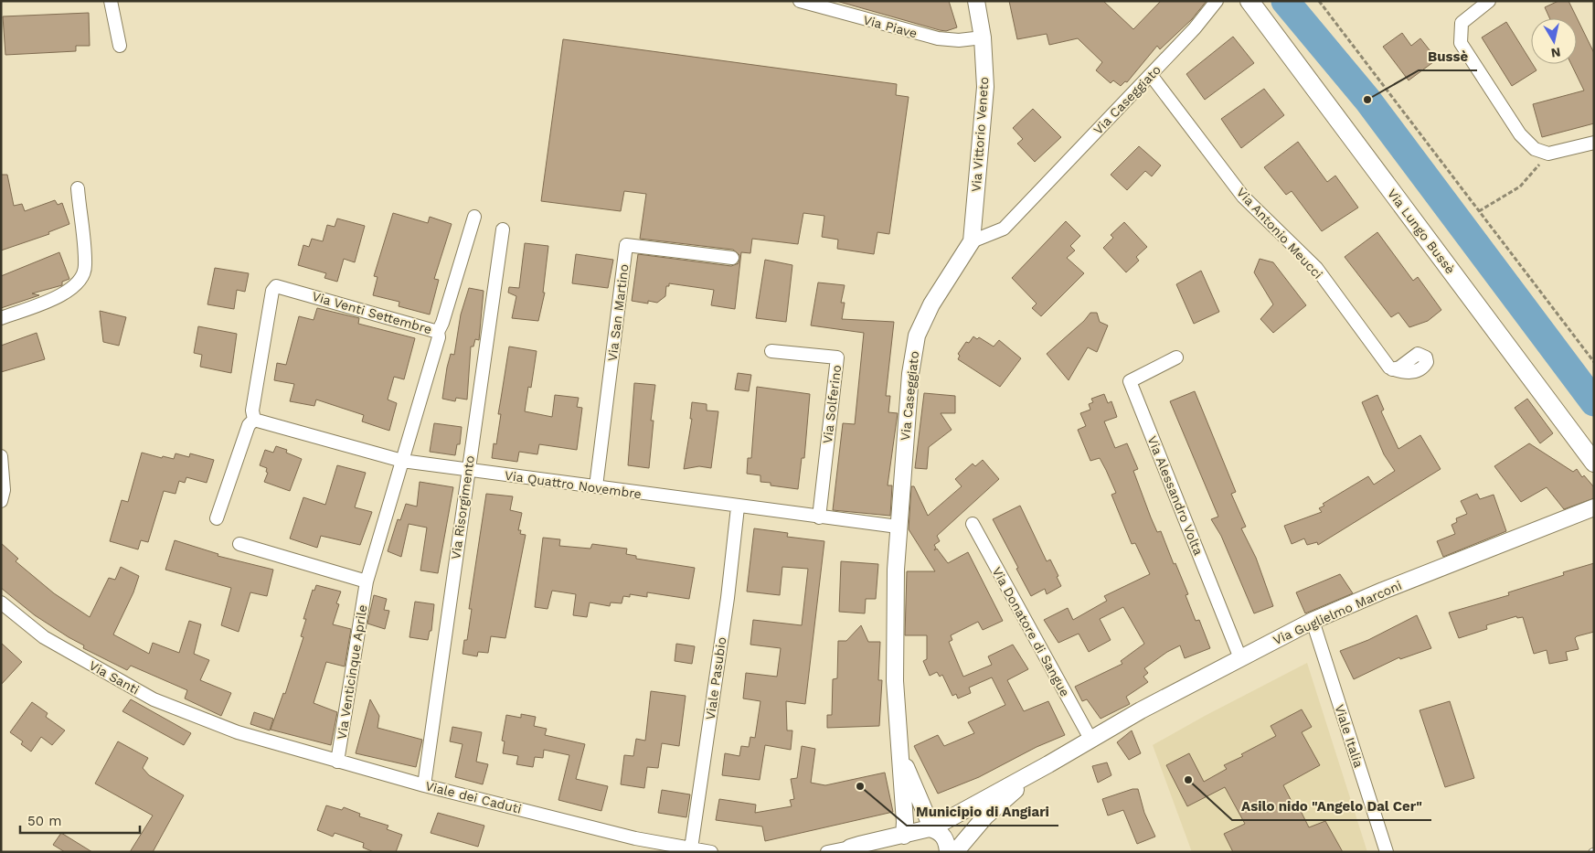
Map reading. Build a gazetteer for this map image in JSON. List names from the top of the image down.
{
  "streets": {
    "main road": ["Via Lungo Bussè"],
    "street": [
      "Via Piave",
      "Via Caseggiato",
      "Via Vittorio Veneto",
      "Via Antonio Meucci",
      "Via Venti Settembre",
      "Via San Martino",
      "Via Solferino",
      "Via Quattro Novembre",
      "Via Alessandro Volta",
      "Via Risorgimento",
      "Via Guglielmo Marconi",
      "Via Donatore di Sangue",
      "Via Venticinque Aprile",
      "Via Santi",
      "Viale Pasubio",
      "Viale Italia",
      "Viale dei Caduti"
    ]
  },
  "crossings": [
    ["Via Piave", "Via Vittorio Veneto"],
    ["Via Caseggiato", "Via Vittorio Veneto"],
    ["Via Caseggiato", "Via Antonio Meucci"],
    ["Via Caseggiato", "Via Quattro Novembre"],
    ["Via Venti Settembre", "Via Quattro Novembre"],
    ["Via Venti Settembre", "Via Venticinque Aprile"],
    ["Via San Martino", "Via Quattro Novembre"],
    ["Via Solferino", "Via Quattro Novembre"],
    ["Via Quattro Novembre", "Via Risorgimento"],
    ["Via Quattro Novembre", "Via Venticinque Aprile"],
    ["Via Quattro Novembre", "Viale Pasubio"],
    ["Via Alessandro Volta", "Via Guglielmo Marconi"],
    ["Via Risorgimento", "Viale dei Caduti"],
    ["Via Guglielmo Marconi", "Via Donatore di Sangue"],
    ["Via Guglielmo Marconi", "Viale Italia"],
    ["Via Venticinque Aprile", "Viale dei Caduti"],
    ["Via Santi", "Viale dei Caduti"],
    ["Viale Pasubio", "Viale dei Caduti"]
  ],
  "places": ["Bussè", "Asilo nido \"Angelo Dal Cer\"", "Municipio di Angiari"],
  "scale_bar": "50 m",
  "north": "bottom"
}
